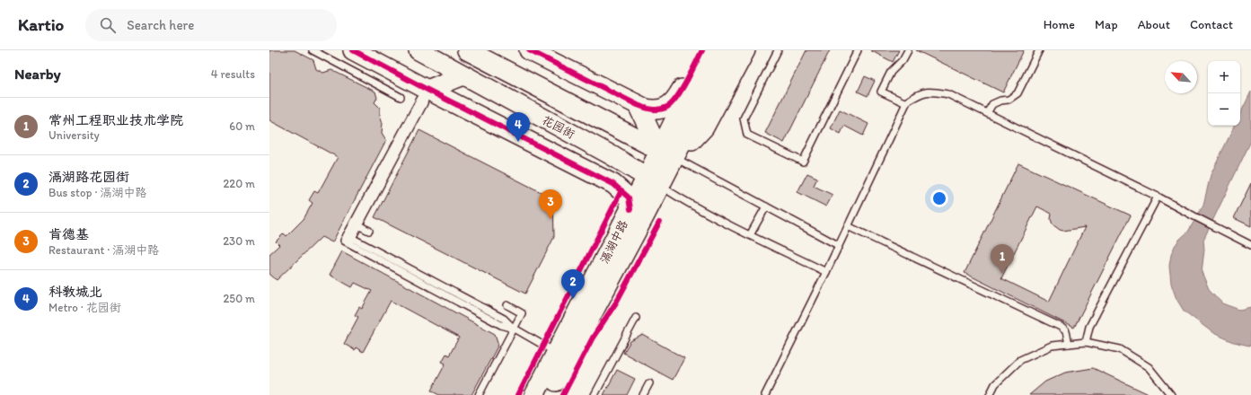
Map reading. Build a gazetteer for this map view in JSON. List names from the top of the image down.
{
  "streets": {
    "main road": ["花园街", "滆湖中路"]
  },
  "crossings": [
    ["花园街", "滆湖中路"]
  ],
  "north": "top left",
  "page": {
    "header": "Kartio",
    "search": "Search here",
    "nav": [
      "Home",
      "Map",
      "About",
      "Contact"
    ],
    "heading": ["Nearby", "4 results"],
    "map_buttons": ["+", "−"],
    "list": [
      {
        "mark": "1",
        "name": "常州工程职业技术学院",
        "note": "University",
        "value": "60 m"
      },
      {
        "mark": "2",
        "name": "滆湖路花园街",
        "note": "Bus stop · 滆湖中路",
        "value": "220 m"
      },
      {
        "mark": "3",
        "name": "肯德基",
        "note": "Restaurant · 滆湖中路",
        "value": "230 m"
      },
      {
        "mark": "4",
        "name": "科教城北",
        "note": "Metro · 花园街",
        "value": "250 m"
      }
    ],
    "pins": [
      "4",
      "3",
      "1",
      "2"
    ]
  }
}
